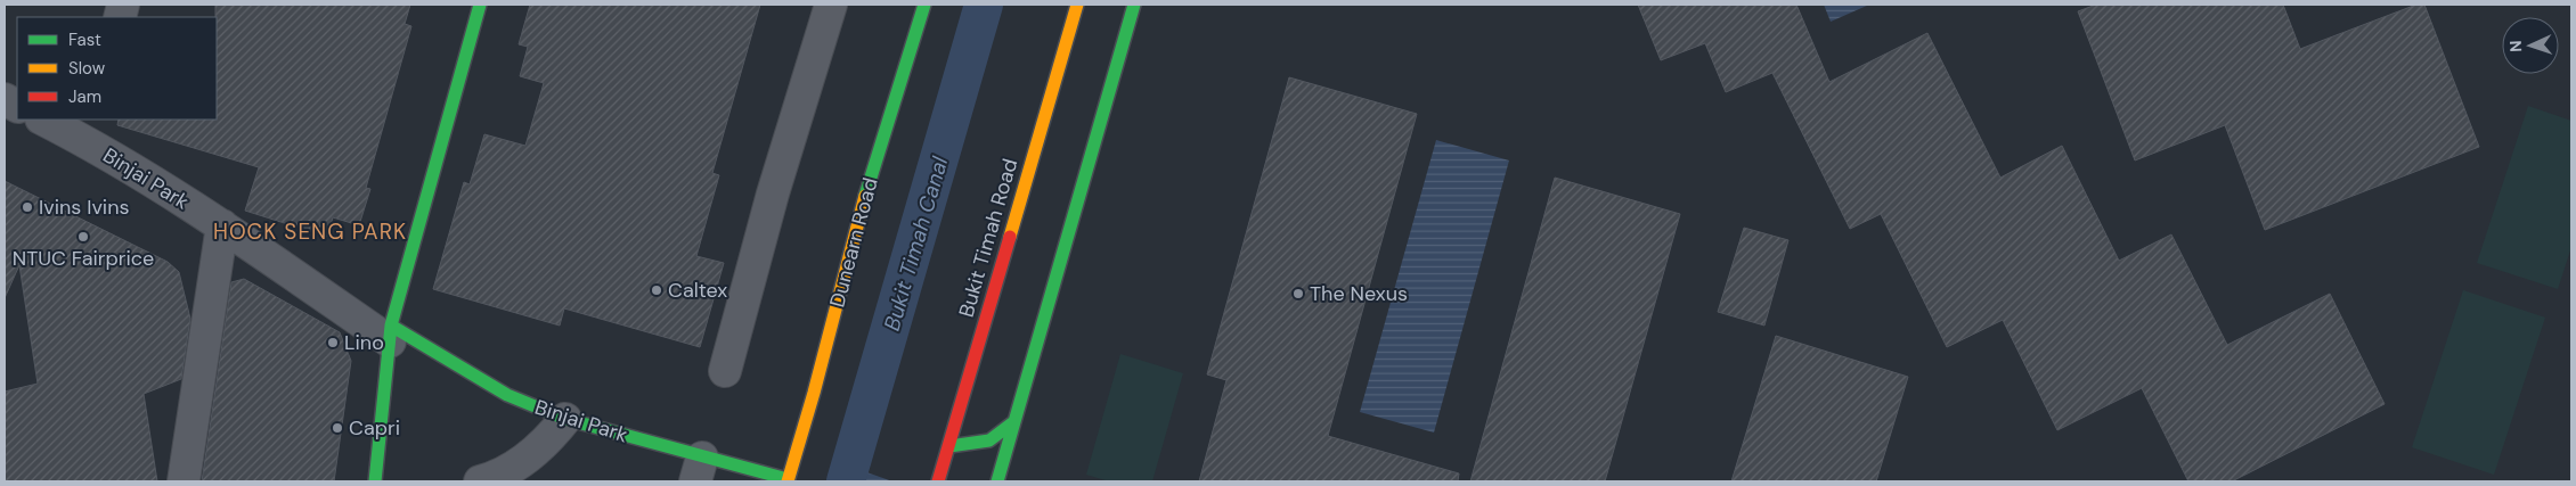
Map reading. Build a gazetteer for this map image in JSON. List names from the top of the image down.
{
  "streets": {
    "main road": ["Binjai Park", "Bukit Timah Road", "Dunearn Road"]
  },
  "crossings": [
    ["Binjai Park", "Dunearn Road"]
  ],
  "districts": ["HOCK SENG PARK"],
  "water": ["Bukit Timah Canal"],
  "places": [
    "Ivins Ivins",
    "NTUC Fairprice",
    "Caltex",
    "The Nexus",
    "Lino",
    "Capri"
  ],
  "legend": ["Fast", "Slow", "Jam"],
  "north": "left"
}
